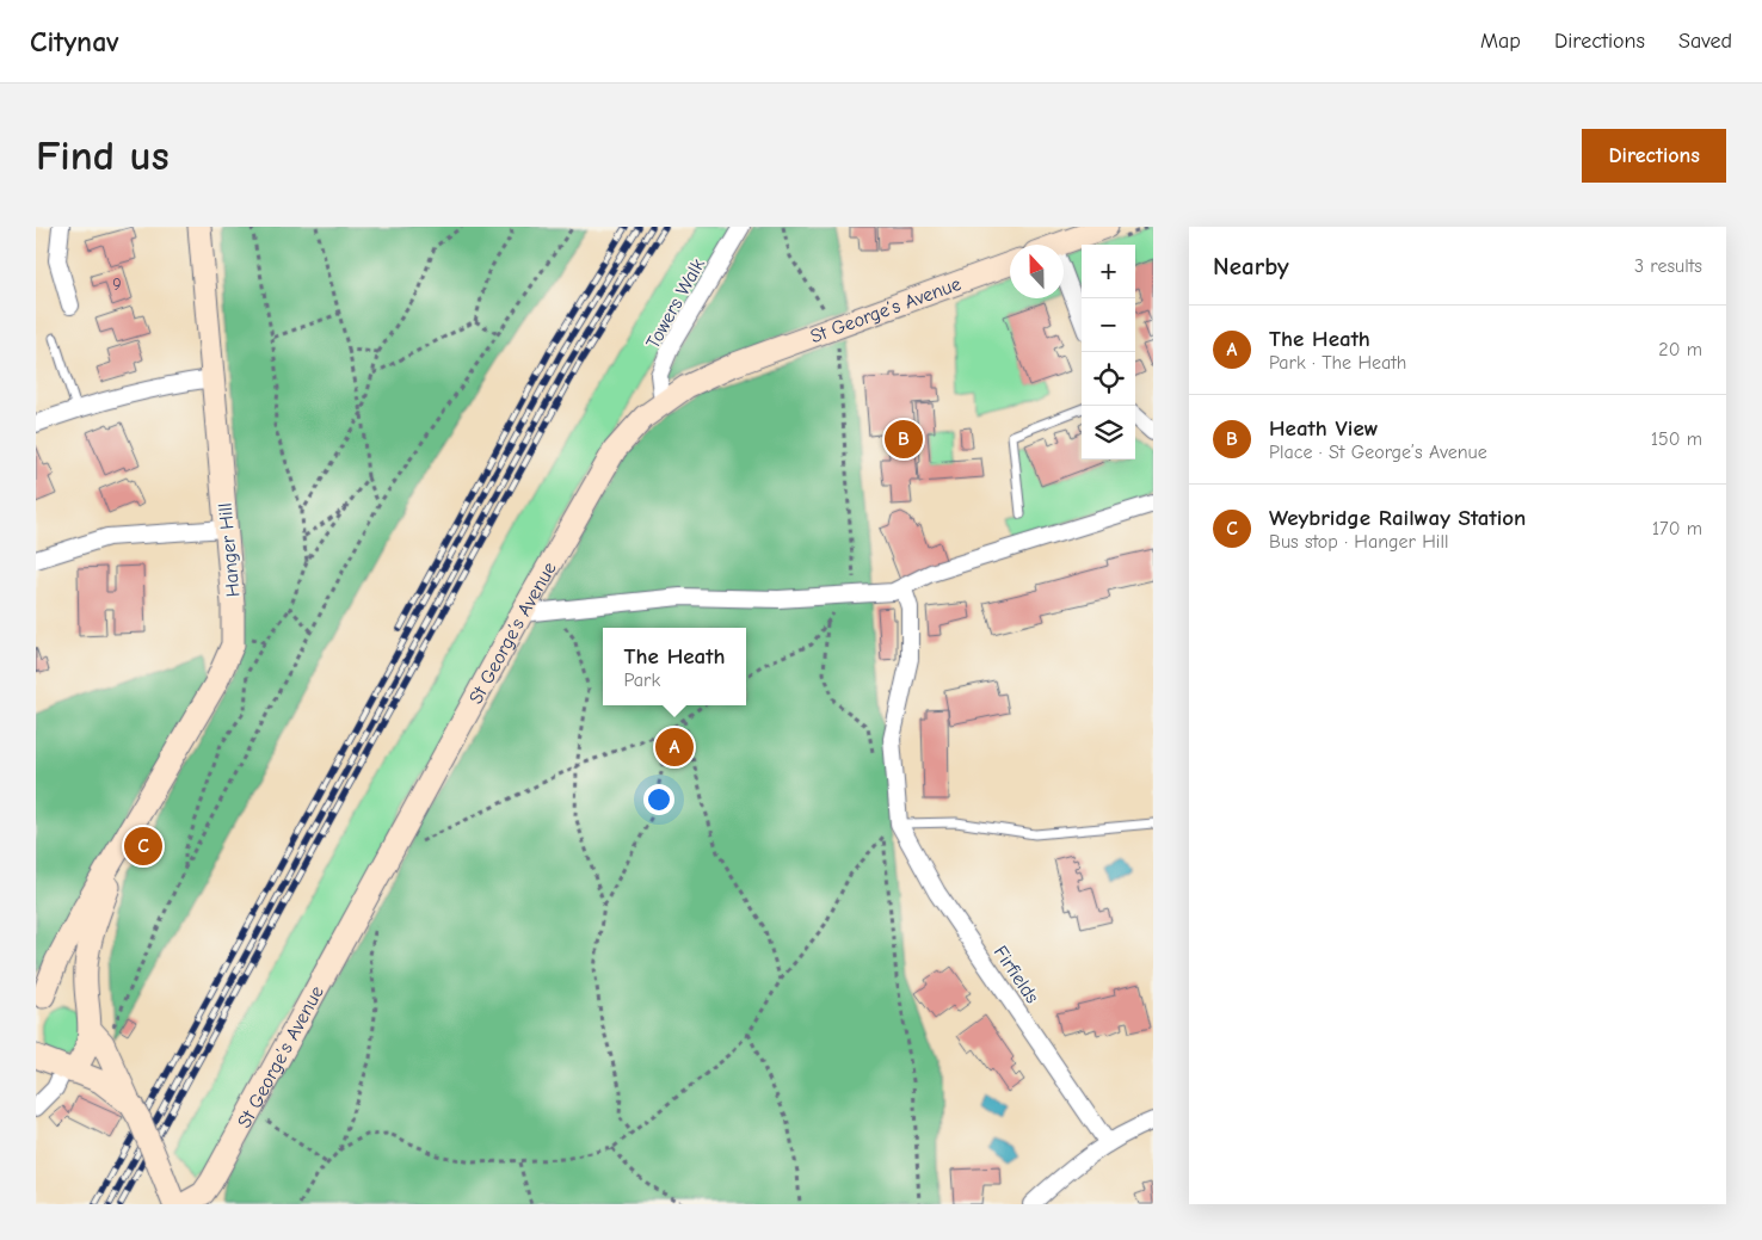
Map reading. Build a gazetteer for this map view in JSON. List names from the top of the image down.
{
  "streets": {
    "main road": ["St George’s Avenue", "Hanger Hill"],
    "street": ["Towers Walk", "Firfields"]
  },
  "crossings": [
    ["Towers Walk", "St George’s Avenue"]
  ],
  "house_numbers": ["9"],
  "north": "top",
  "page": {
    "header": "Citynav",
    "nav": ["Map", "Directions", "Saved"],
    "buttons": "Directions",
    "title": "Find us",
    "heading": ["Nearby", "3 results"],
    "map_buttons": ["+", "−"],
    "list": [
      {
        "mark": "A",
        "name": "The Heath",
        "note": "Park · The Heath",
        "value": "20 m"
      },
      {
        "mark": "B",
        "name": "Heath View",
        "note": "Place · St George’s Avenue",
        "value": "150 m"
      },
      {
        "mark": "C",
        "name": "Weybridge Railway Station",
        "note": "Bus stop · Hanger Hill",
        "value": "170 m"
      }
    ],
    "pins": ["B", "A", "C"],
    "popup": ["The Heath", "Park"]
  }
}
